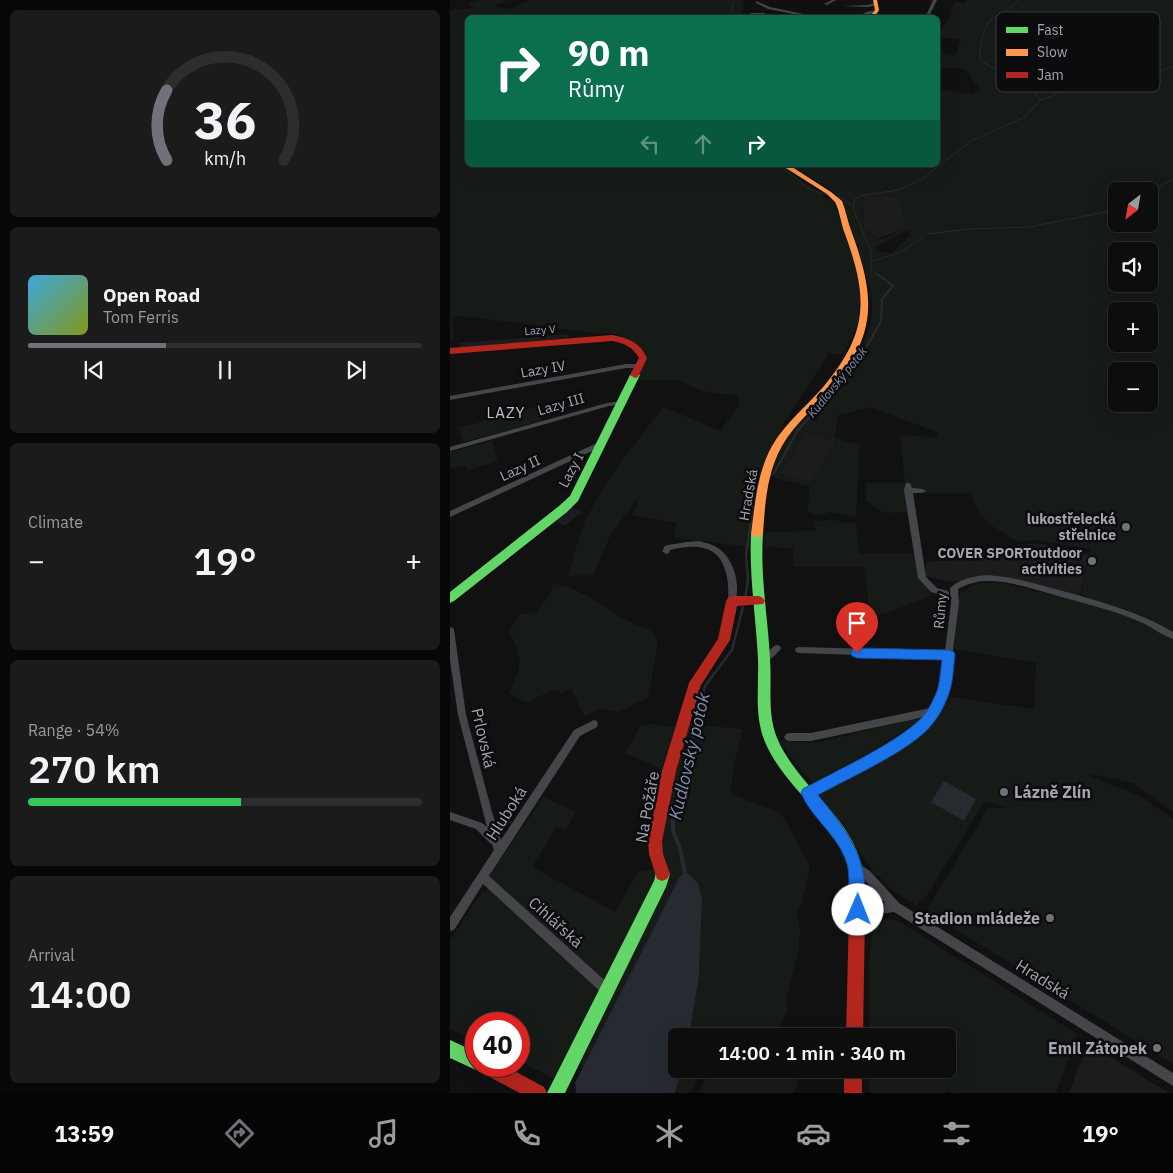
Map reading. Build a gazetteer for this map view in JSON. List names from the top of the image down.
{
  "streets": {
    "street": [
      "Lazy V",
      "Lazy IV",
      "Lazy III",
      "Lazy II",
      "Lazy I",
      "Hradská",
      "Růmy",
      "Prlovská",
      "Na Požáře",
      "Hluboká",
      "Cihlářská"
    ]
  },
  "crossings": [
    ["Lazy V", "Lazy IV"],
    ["Lazy V", "Lazy I"],
    ["Lazy IV", "Lazy I"],
    ["Lazy III", "Lazy I"],
    ["Lazy II", "Lazy I"],
    ["Hradská", "Růmy"],
    ["Hradská", "Na Požáře"],
    ["Prlovská", "Hluboká"],
    ["Na Požáře", "Cihlářská"],
    ["Hluboká", "Cihlářská"]
  ],
  "districts": ["LAZY"],
  "water": ["Kudlovský potok"],
  "places": [
    "lukostřelecká střelnice",
    "COVER SPORToutdoor activities",
    "Lázně Zlín",
    "Stadion mládeže",
    "Emil Zátopek"
  ],
  "legend": ["Fast", "Slow", "Jam"],
  "north": "bottom left",
  "page": {
    "turn": ["90 m", "Růmy"],
    "map_buttons": ["+", "−"],
    "song": ["Open Road", "Tom Ferris"],
    "tile": [
      "Climate",
      ["Range · 54%", "270 km"],
      ["Arrival", "14:00"]
    ],
    "heat": ["−", "19°", "+"],
    "limit": "40",
    "trip": "14:00 · 1 min · 340 m",
    "tabs": ["13:59", "19°"],
    "gauge": ["36", "km/h"]
  }
}
